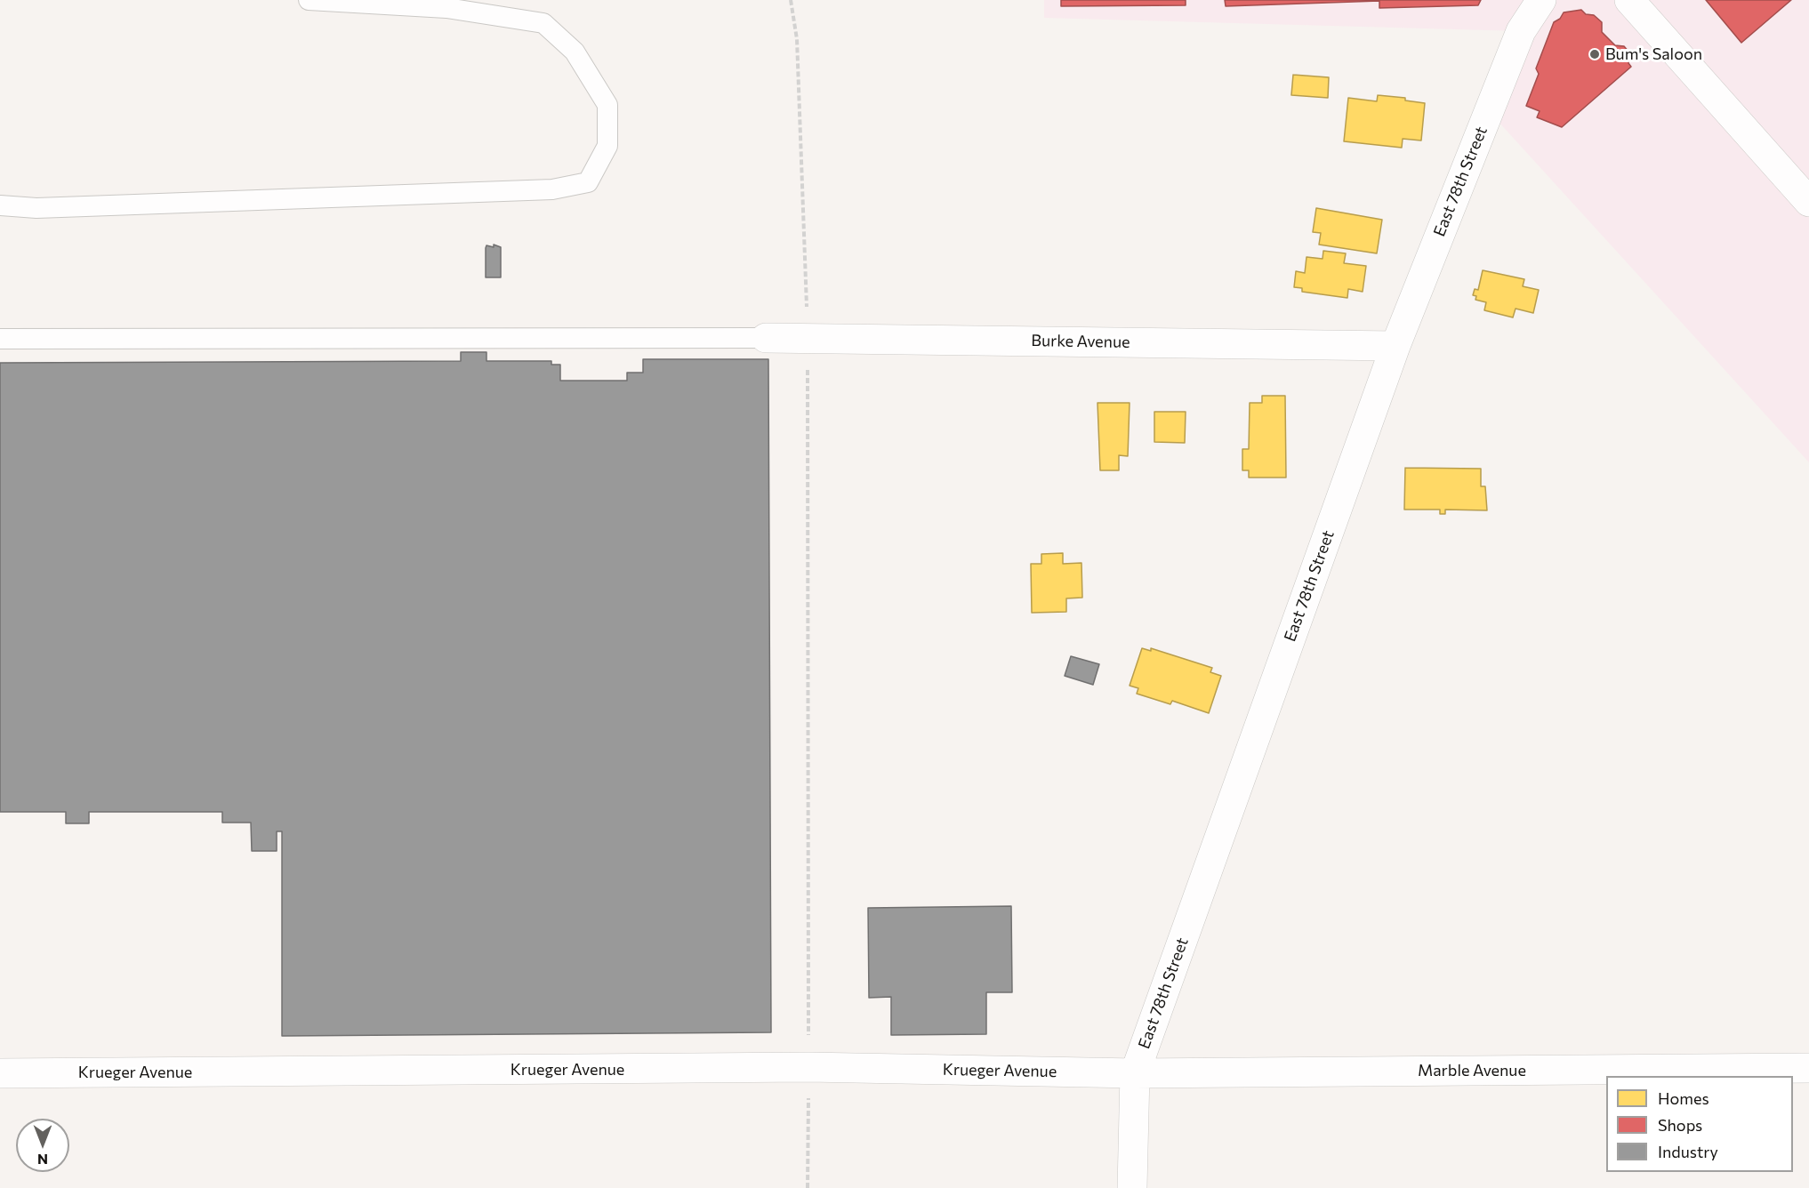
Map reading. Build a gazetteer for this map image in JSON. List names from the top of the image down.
{
  "streets": {
    "street": [
      "East 78th Street",
      "Burke Avenue",
      "Krueger Avenue",
      "Marble Avenue"
    ]
  },
  "crossings": [
    ["East 78th Street", "Burke Avenue"],
    ["East 78th Street", "Krueger Avenue"],
    ["East 78th Street", "Marble Avenue"],
    ["Krueger Avenue", "Marble Avenue"]
  ],
  "places": ["Bum's Saloon"],
  "legend": ["Homes", "Shops", "Industry"],
  "north": "bottom"
}
